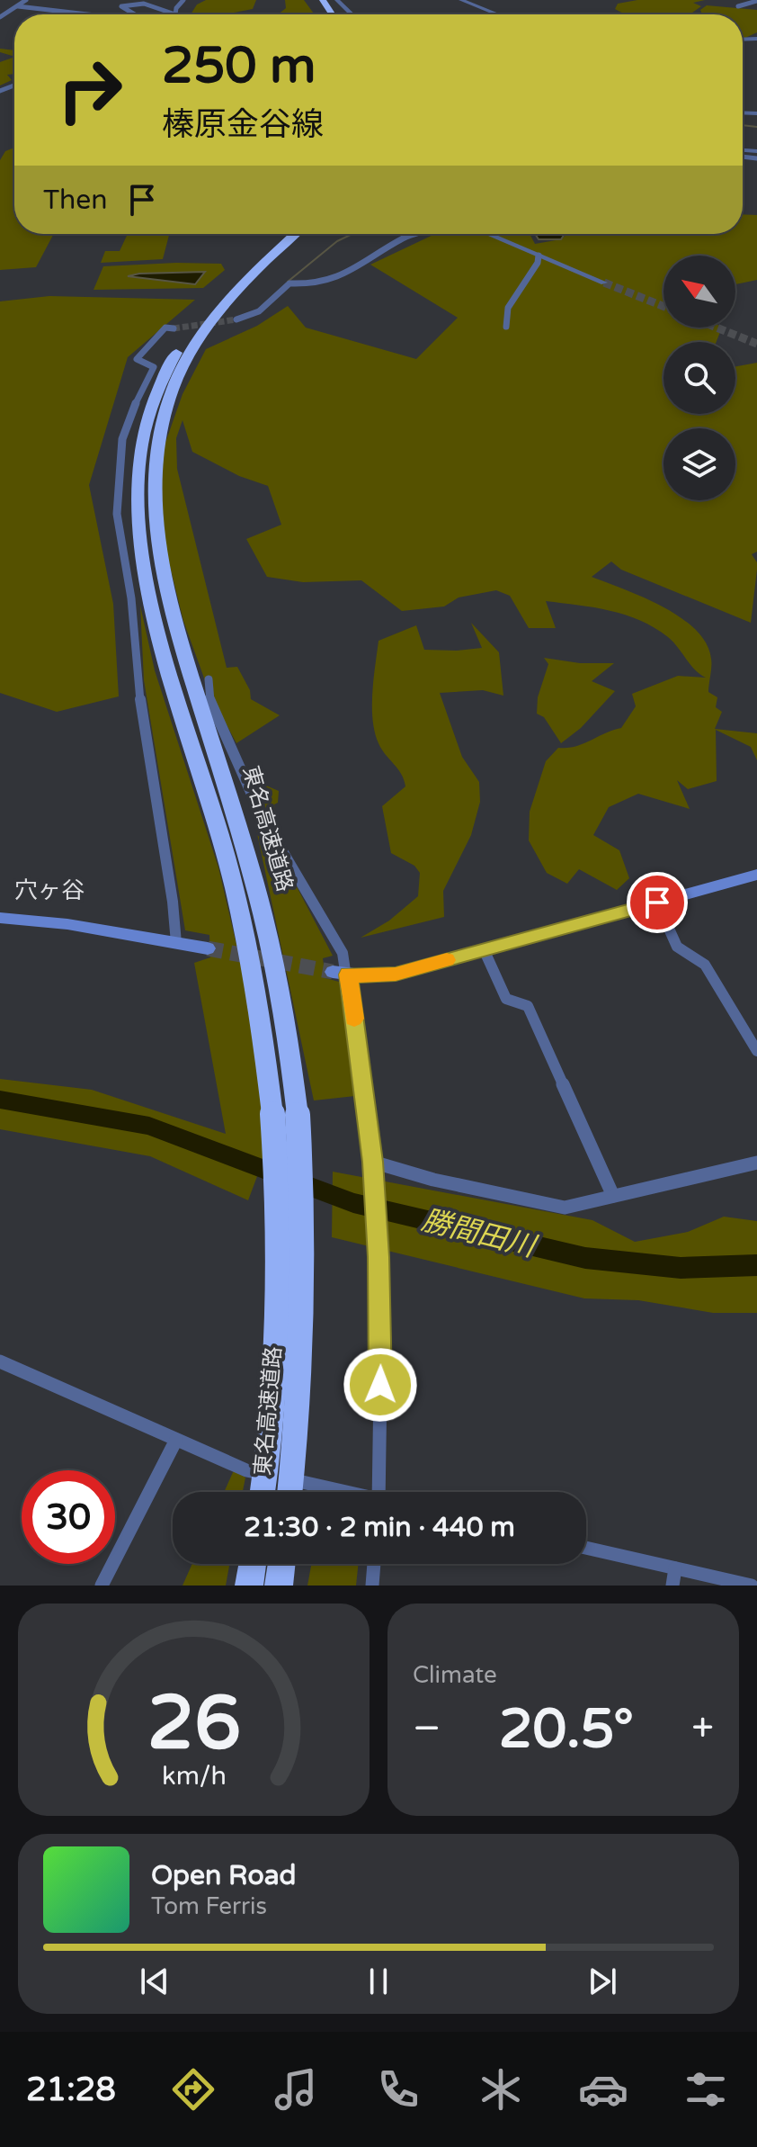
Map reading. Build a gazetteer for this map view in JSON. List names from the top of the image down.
{
  "streets": {
    "highway": ["東名高速道路"]
  },
  "districts": ["穴ヶ谷"],
  "water": ["勝間田川"],
  "north": "top left",
  "page": {
    "turn": ["250 m", "榛原金谷線"],
    "then": "Then",
    "limit": "30",
    "trip": "21:30 · 2 min · 440 m",
    "tile": "Climate",
    "heat": ["−", "20.5°", "+"],
    "song": ["Open Road", "Tom Ferris"],
    "tabs": "21:28",
    "gauge": ["26", "km/h"]
  }
}
